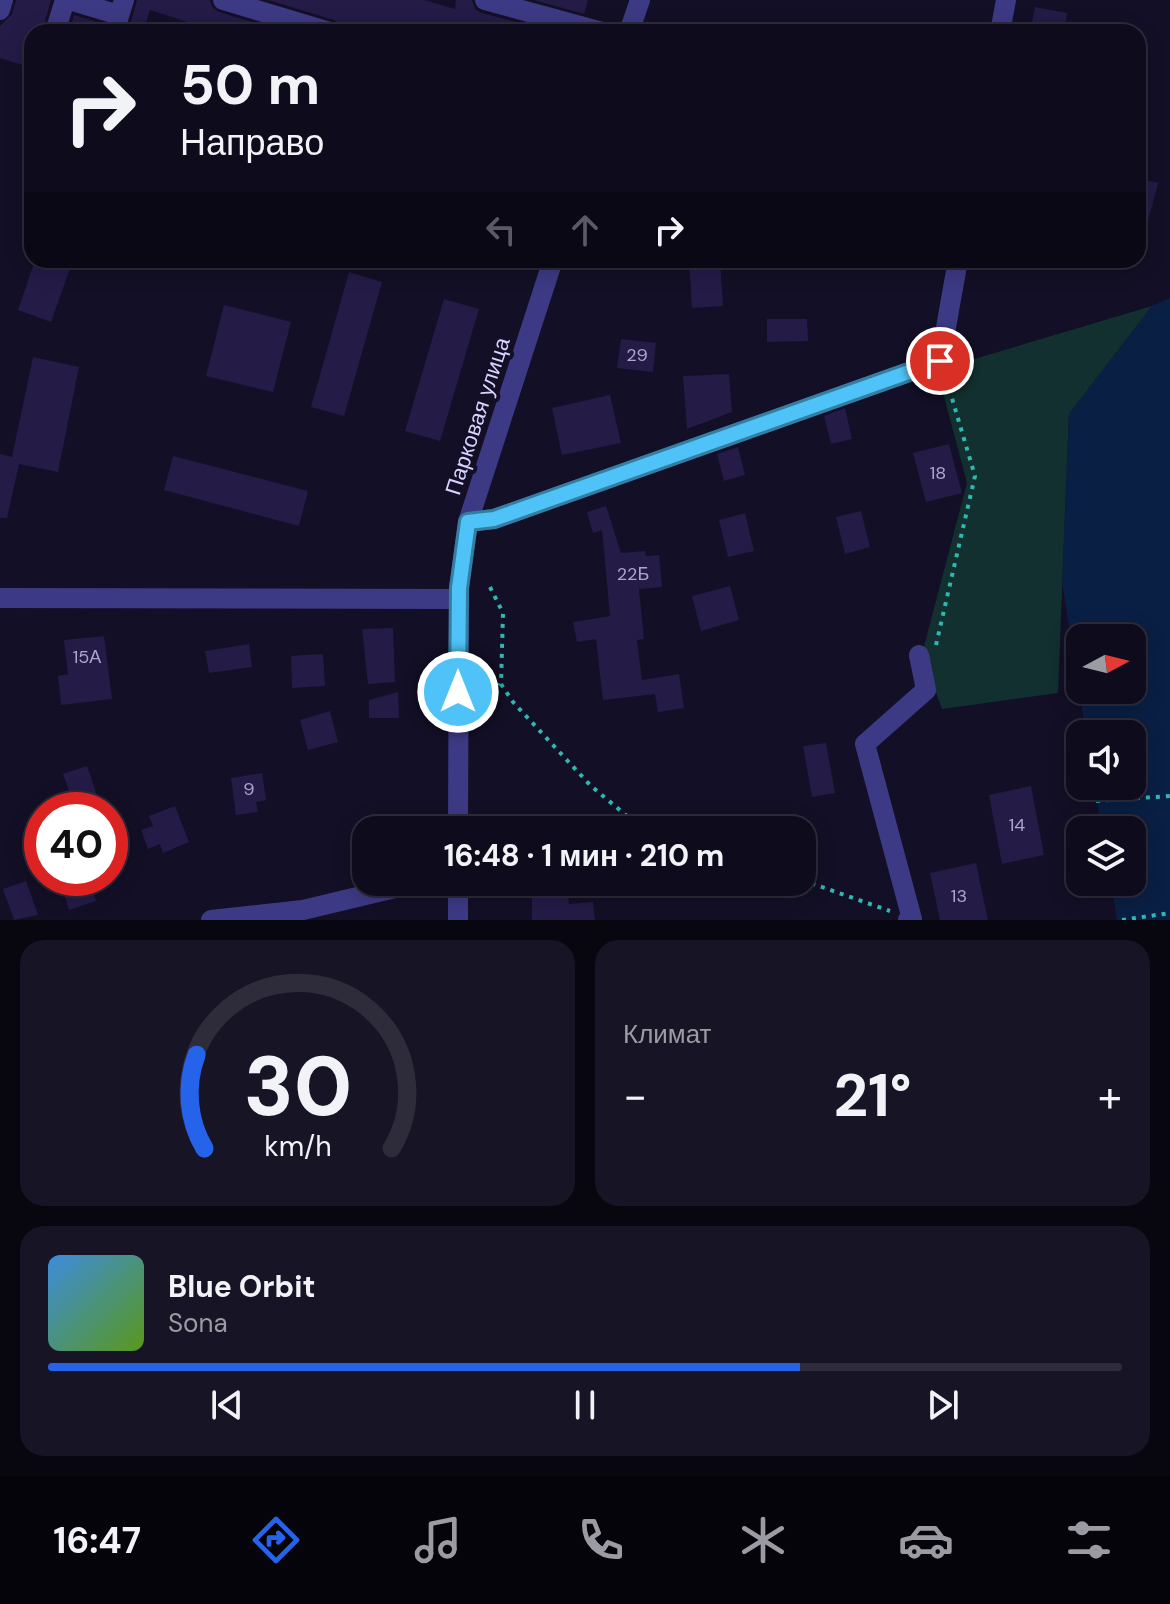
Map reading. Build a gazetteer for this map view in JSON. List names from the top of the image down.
{
  "streets": {
    "street": ["Парковая улица"]
  },
  "house_numbers": [
    "29",
    "18",
    "22Б",
    "15А",
    "9",
    "14",
    "13"
  ],
  "north": "right",
  "page": {
    "turn": ["50 m", "Направо"],
    "limit": "40",
    "trip": "16:48 · 1 мин · 210 m",
    "tile": "Климат",
    "heat": ["−", "21°", "+"],
    "song": ["Blue Orbit", "Sona"],
    "tabs": "16:47",
    "gauge": ["30", "km/h"]
  }
}
